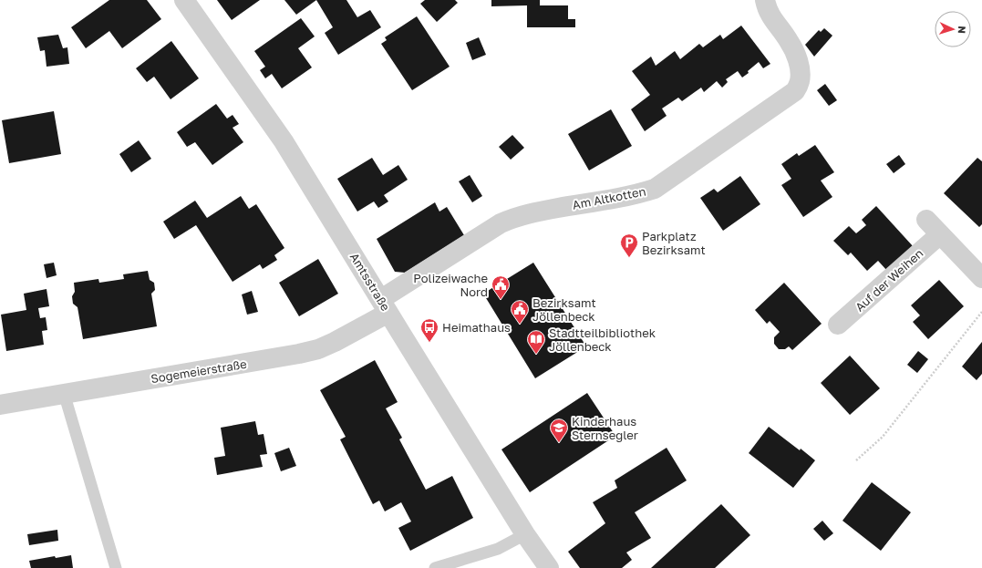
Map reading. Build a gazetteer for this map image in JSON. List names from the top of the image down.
{
  "streets": {
    "street": [
      "Am Altkotten",
      "Auf der Weihen",
      "Amtsstraße",
      "Sogemeierstraße"
    ]
  },
  "crossings": [
    ["Am Altkotten", "Amtsstraße"],
    ["Am Altkotten", "Sogemeierstraße"],
    ["Amtsstraße", "Sogemeierstraße"]
  ],
  "places": {
    "parking": ["Parkplatz Bezirksamt"],
    "public building": ["Polizeiwache Nord", "Bezirksamt Jöllenbeck"],
    "bus stop": ["Heimathaus"],
    "library": ["Stadtteilbibliothek Jöllenbeck"],
    "school or university": ["Kinderhaus Sternsegler"]
  },
  "north": "right"
}
